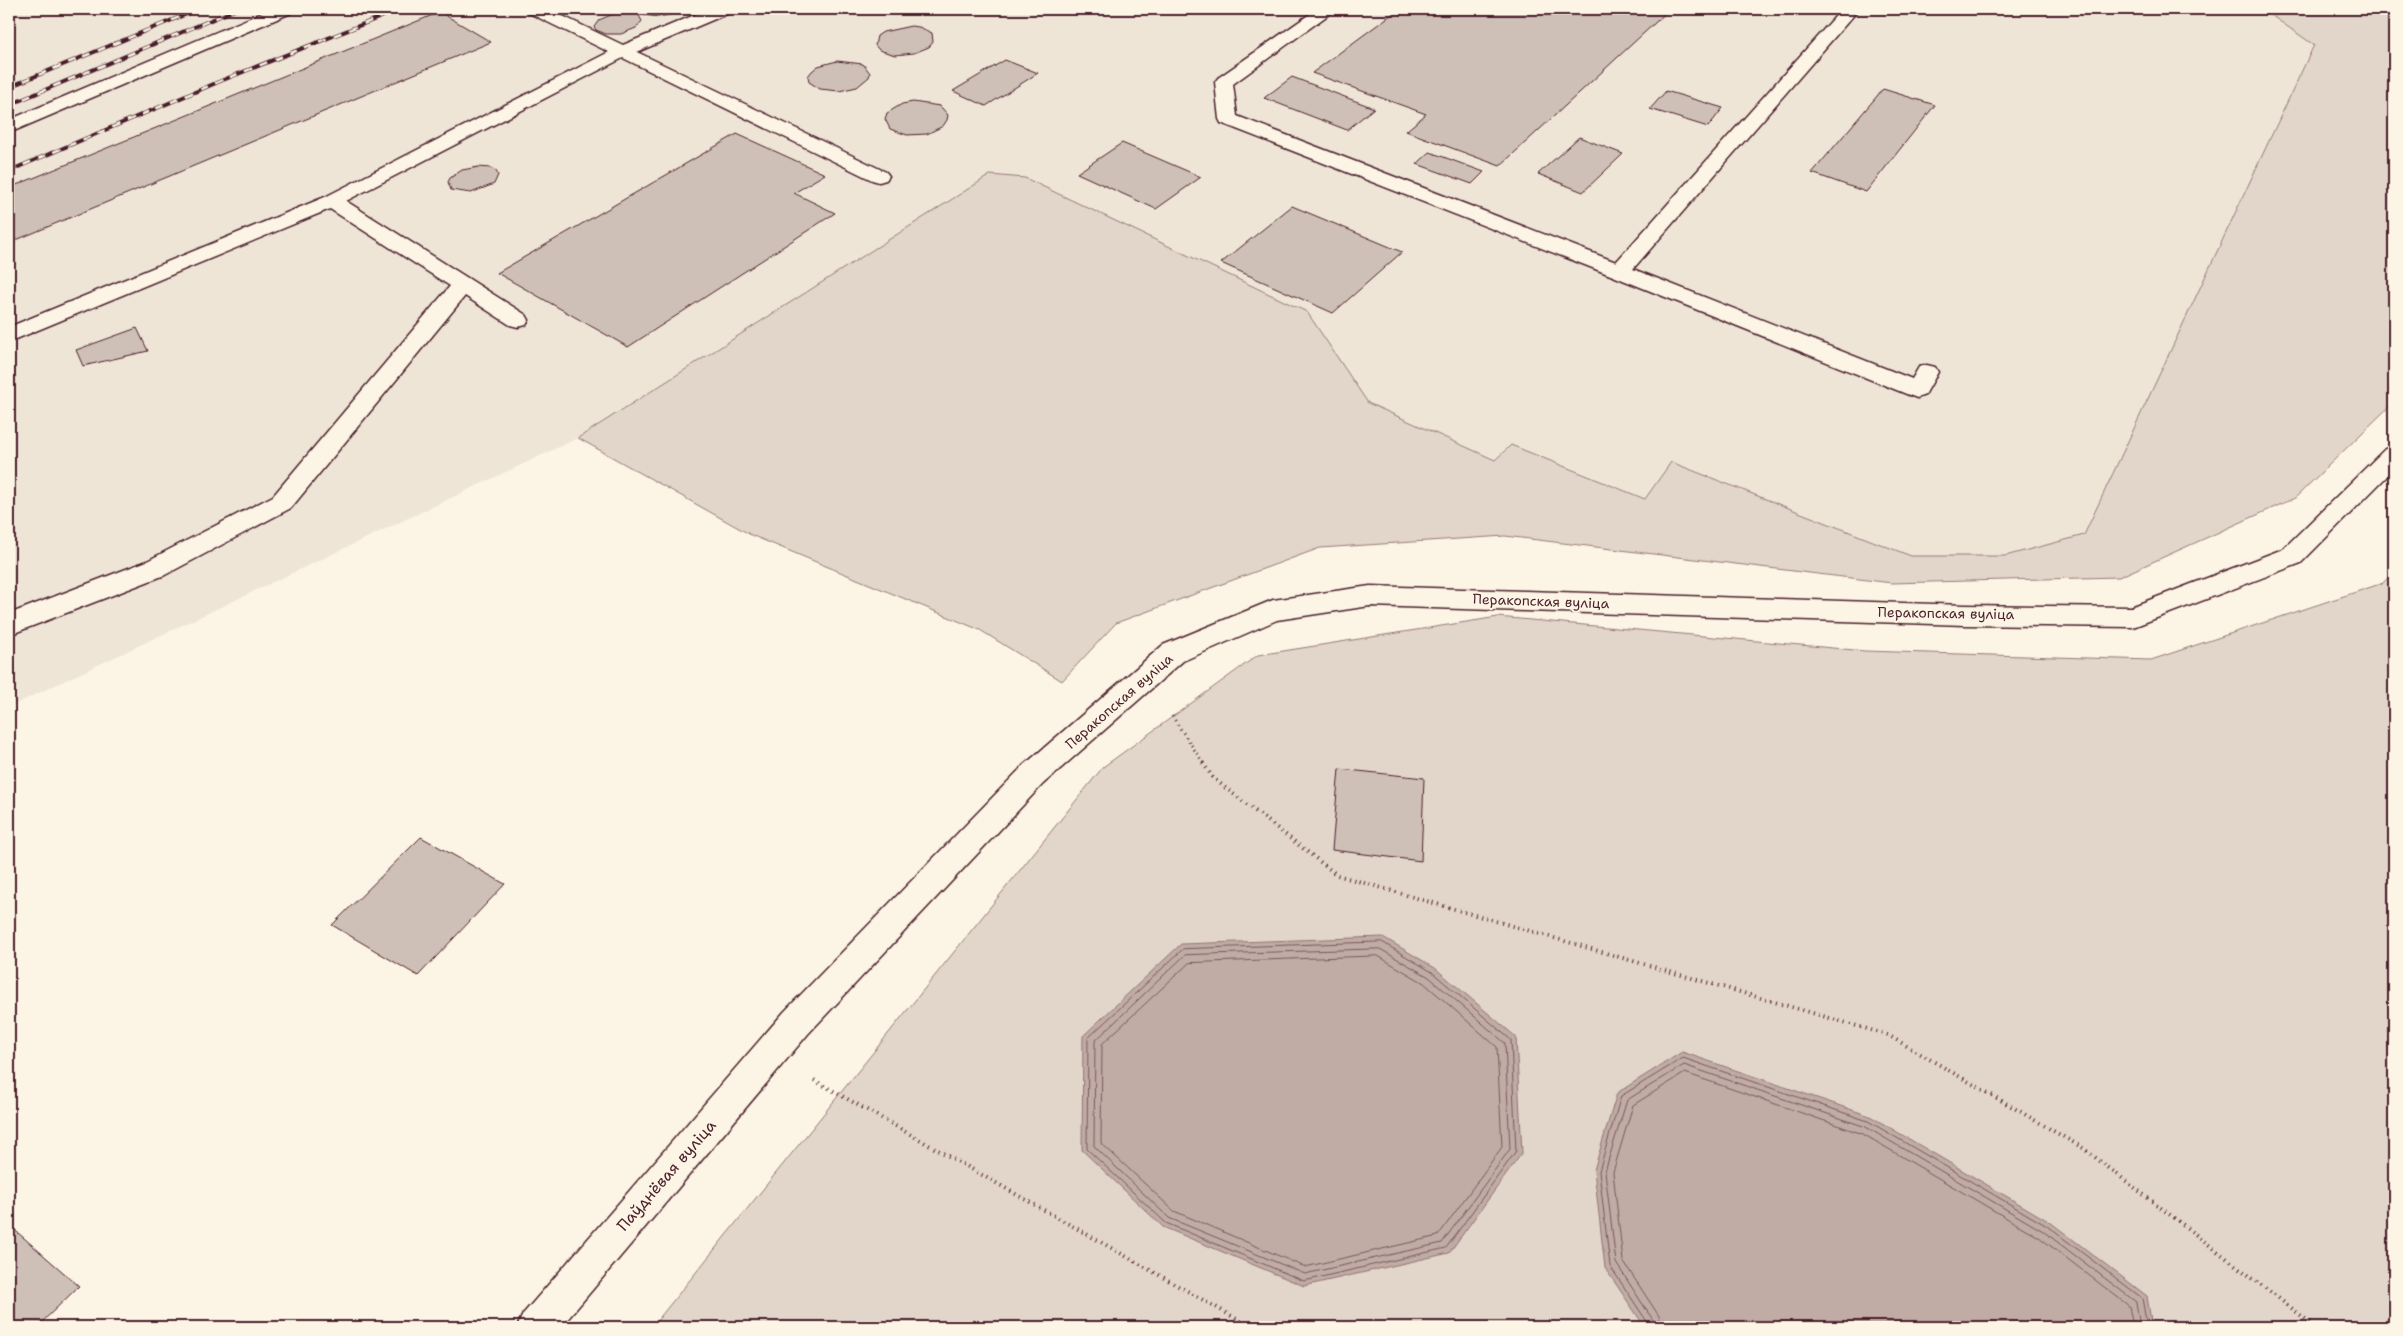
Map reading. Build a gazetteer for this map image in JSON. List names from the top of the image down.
{
  "streets": {
    "street": ["Перакопская вуліца", "Паўднёвая вуліца"]
  },
  "crossings": [
    ["Перакопская вуліца", "Паўднёвая вуліца"]
  ]
}
